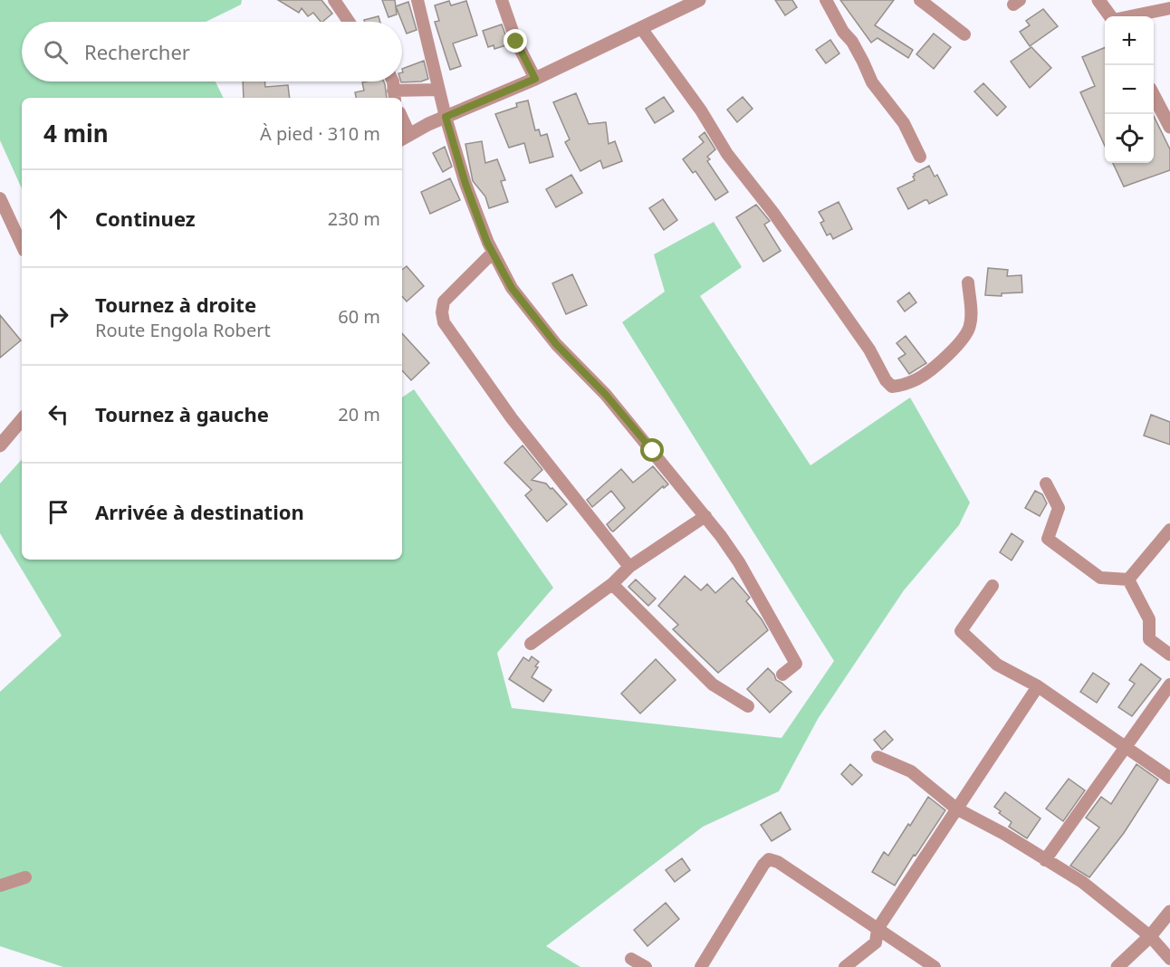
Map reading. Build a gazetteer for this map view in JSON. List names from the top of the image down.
{
  "page": {
    "map_buttons": ["+", "−"],
    "search": "Rechercher",
    "heading": ["4 min", "À pied · 310 m"],
    "list": [
      ["Continuez", "230 m"],
      ["Tournez à droite", "Route Engola Robert", "60 m"],
      ["Tournez à gauche", "20 m"],
      "Arrivée à destination"
    ]
  }
}
